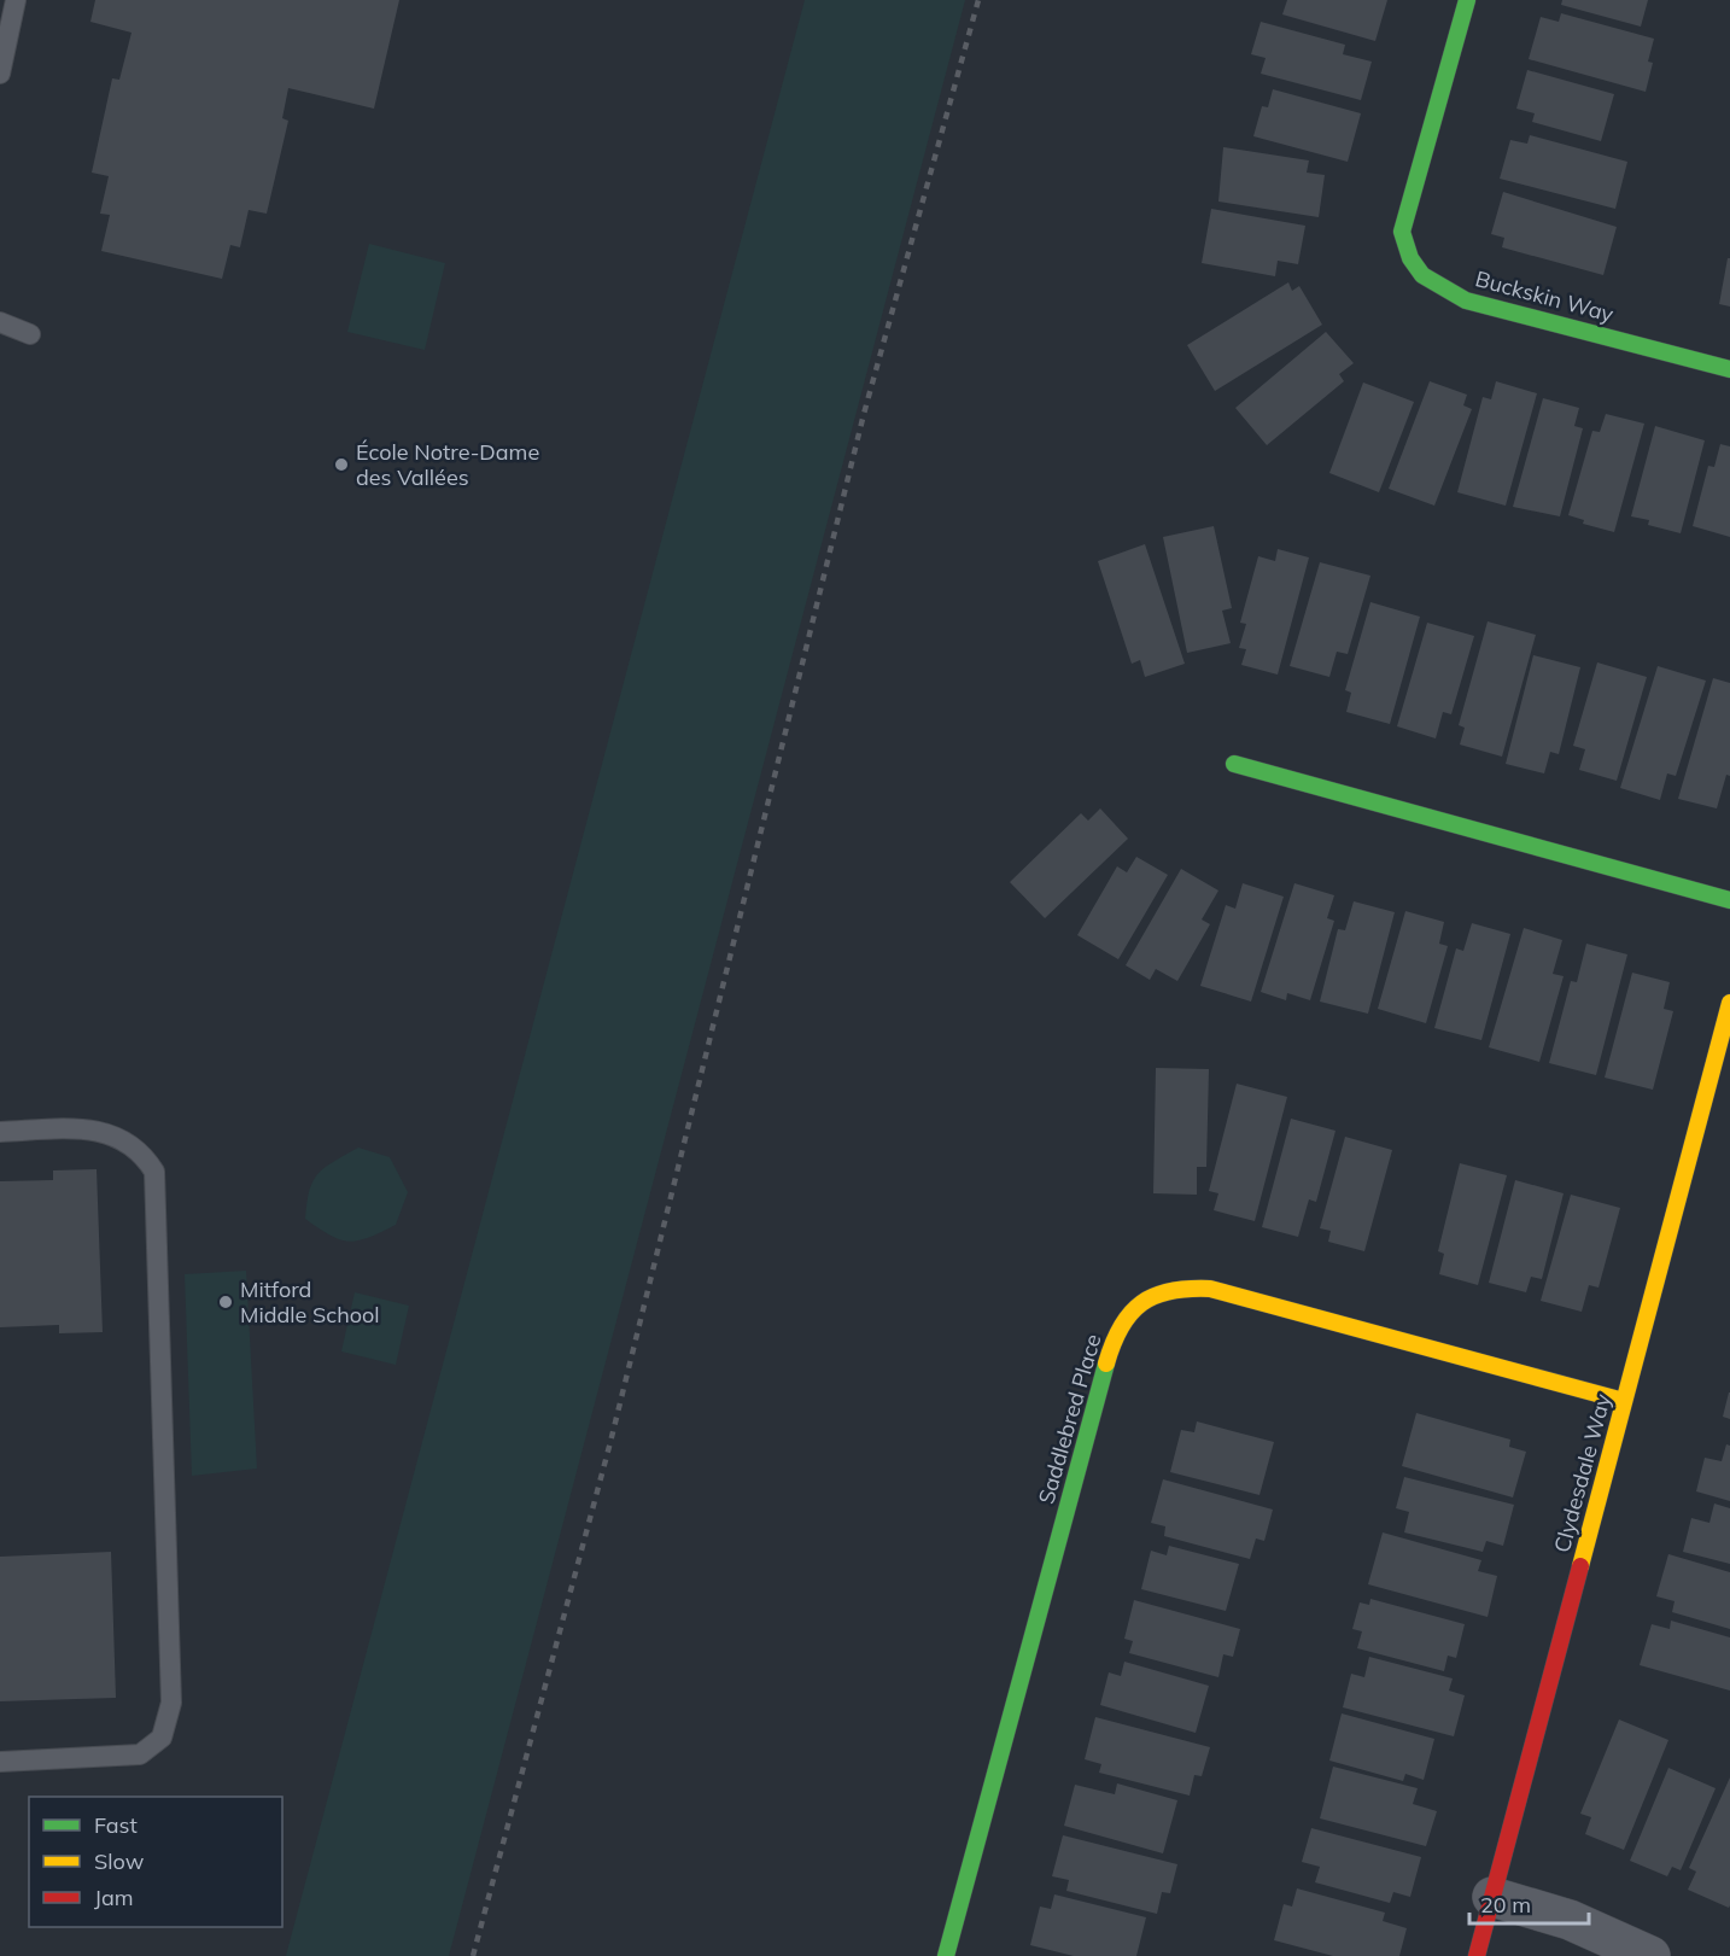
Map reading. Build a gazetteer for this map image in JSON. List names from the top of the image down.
{
  "streets": {
    "street": ["Buckskin Way", "Saddlebred Place", "Clydesdale Way"]
  },
  "crossings": [
    ["Saddlebred Place", "Clydesdale Way"]
  ],
  "places": ["École Notre-Dame des Vallées", "Mitford Middle School"],
  "legend": ["Fast", "Slow", "Jam"],
  "scale_bar": "20 m"
}
